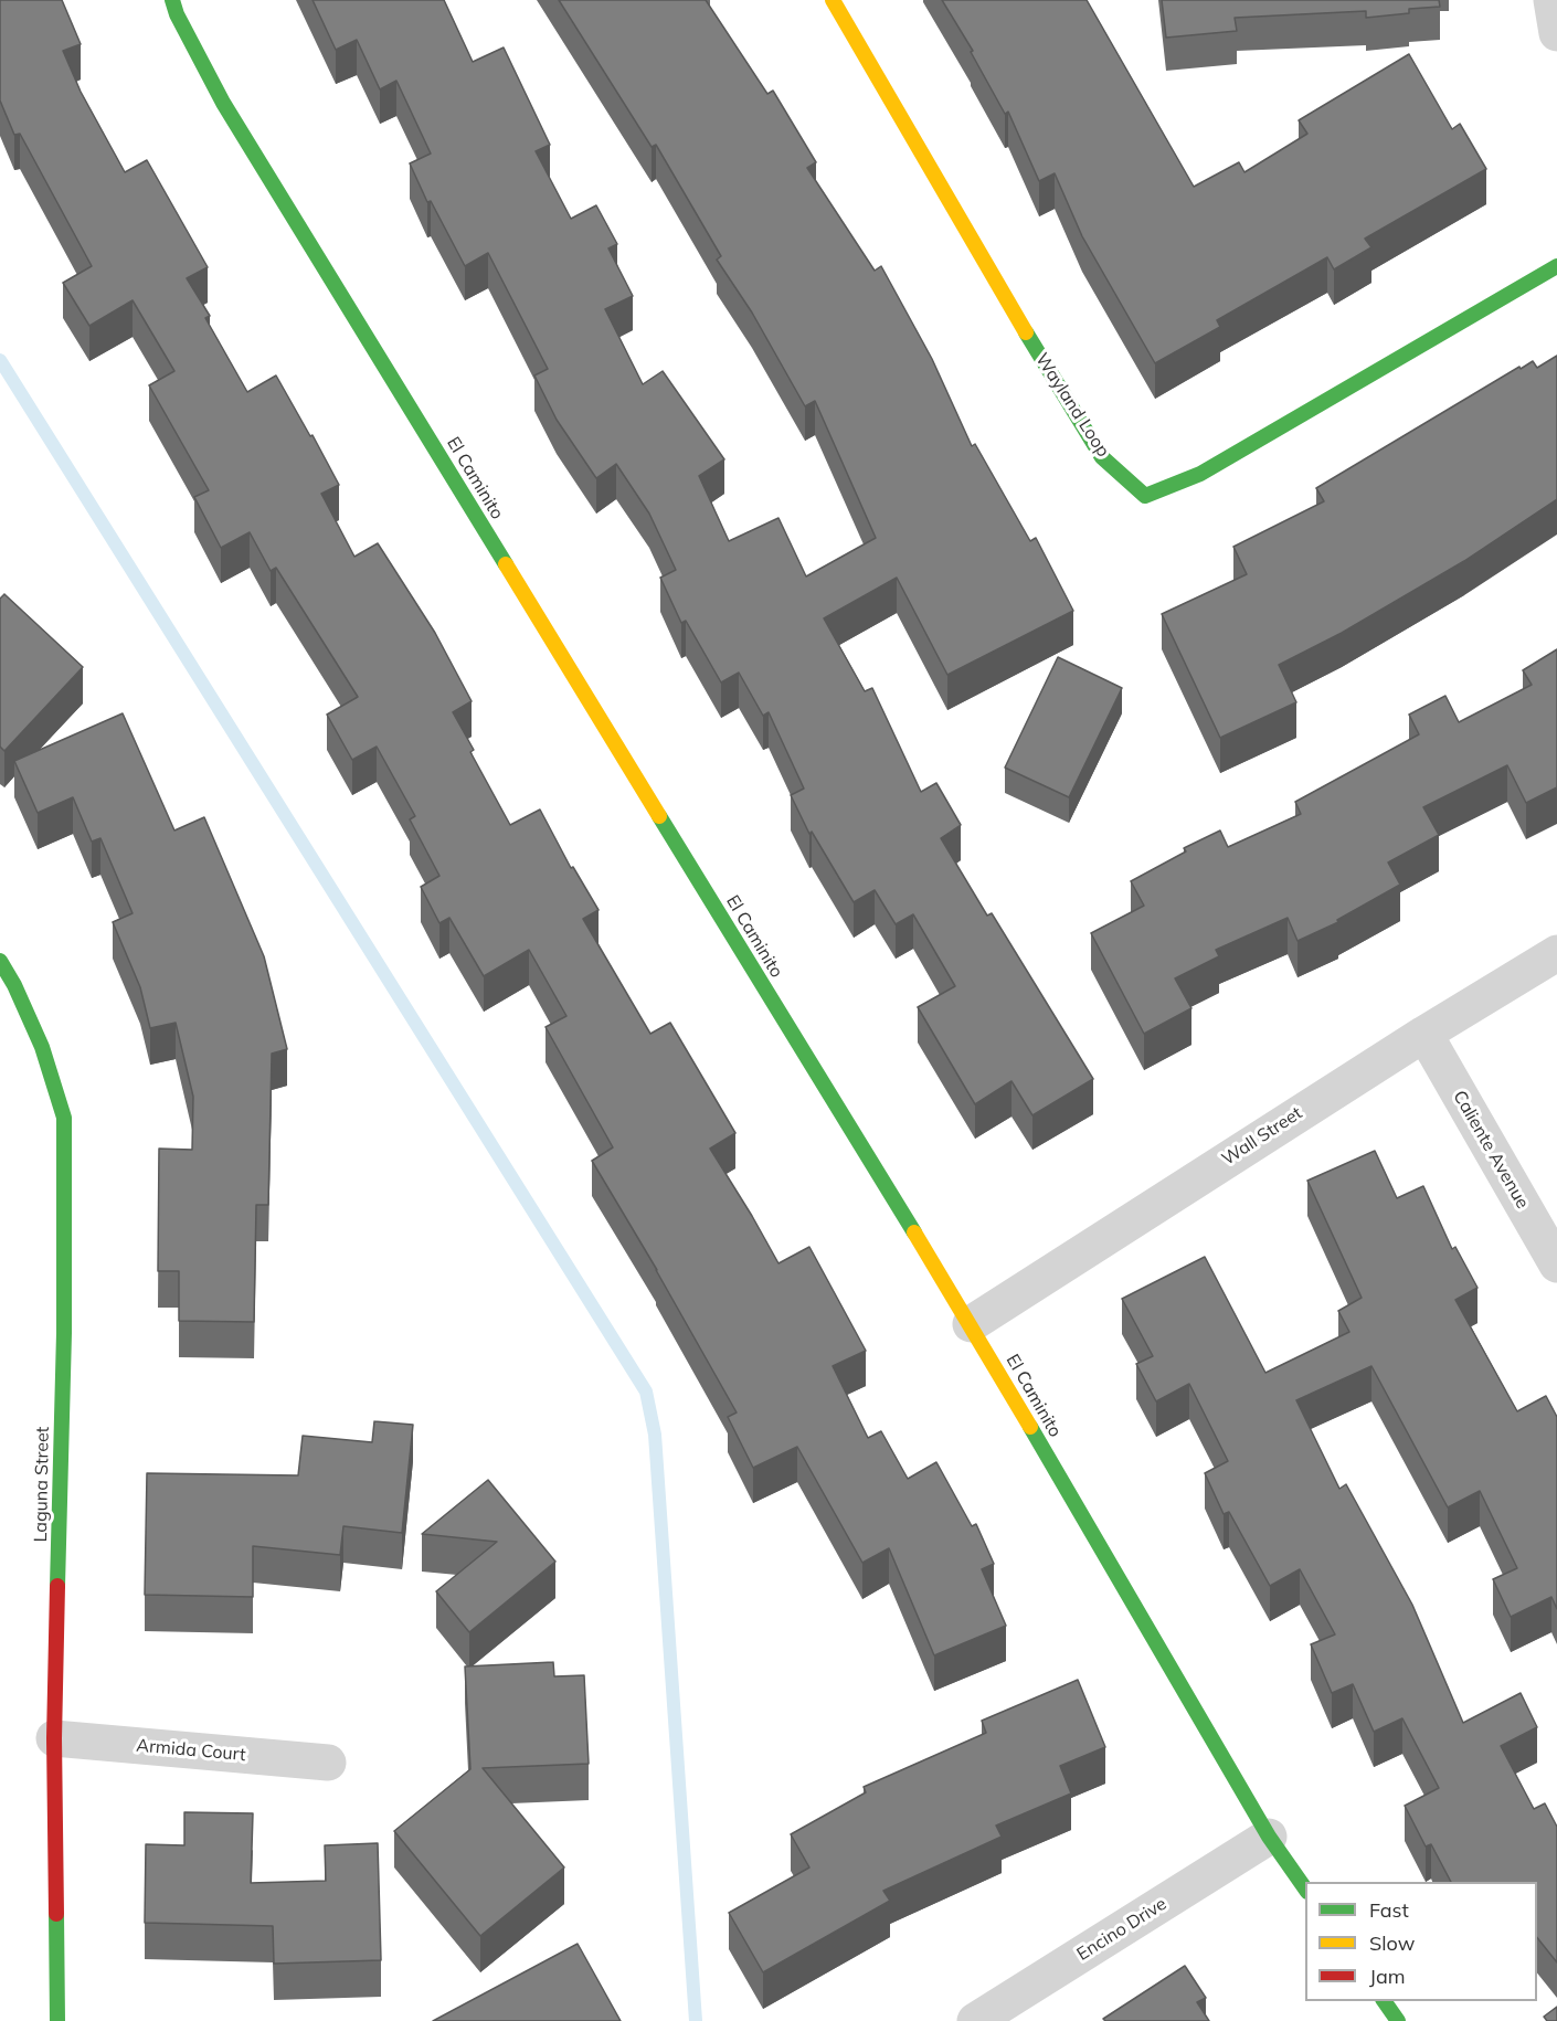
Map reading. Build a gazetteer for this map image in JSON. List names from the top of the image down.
{
  "streets": {
    "street": [
      "Wayland Loop",
      "El Caminito",
      "Wall Street",
      "Caliente Avenue",
      "Laguna Street",
      "Armida Court",
      "Encino Drive"
    ]
  },
  "crossings": [
    ["El Caminito", "Wall Street"],
    ["El Caminito", "Encino Drive"],
    ["Wall Street", "Caliente Avenue"],
    ["Laguna Street", "Armida Court"]
  ],
  "legend": ["Fast", "Slow", "Jam"]
}
